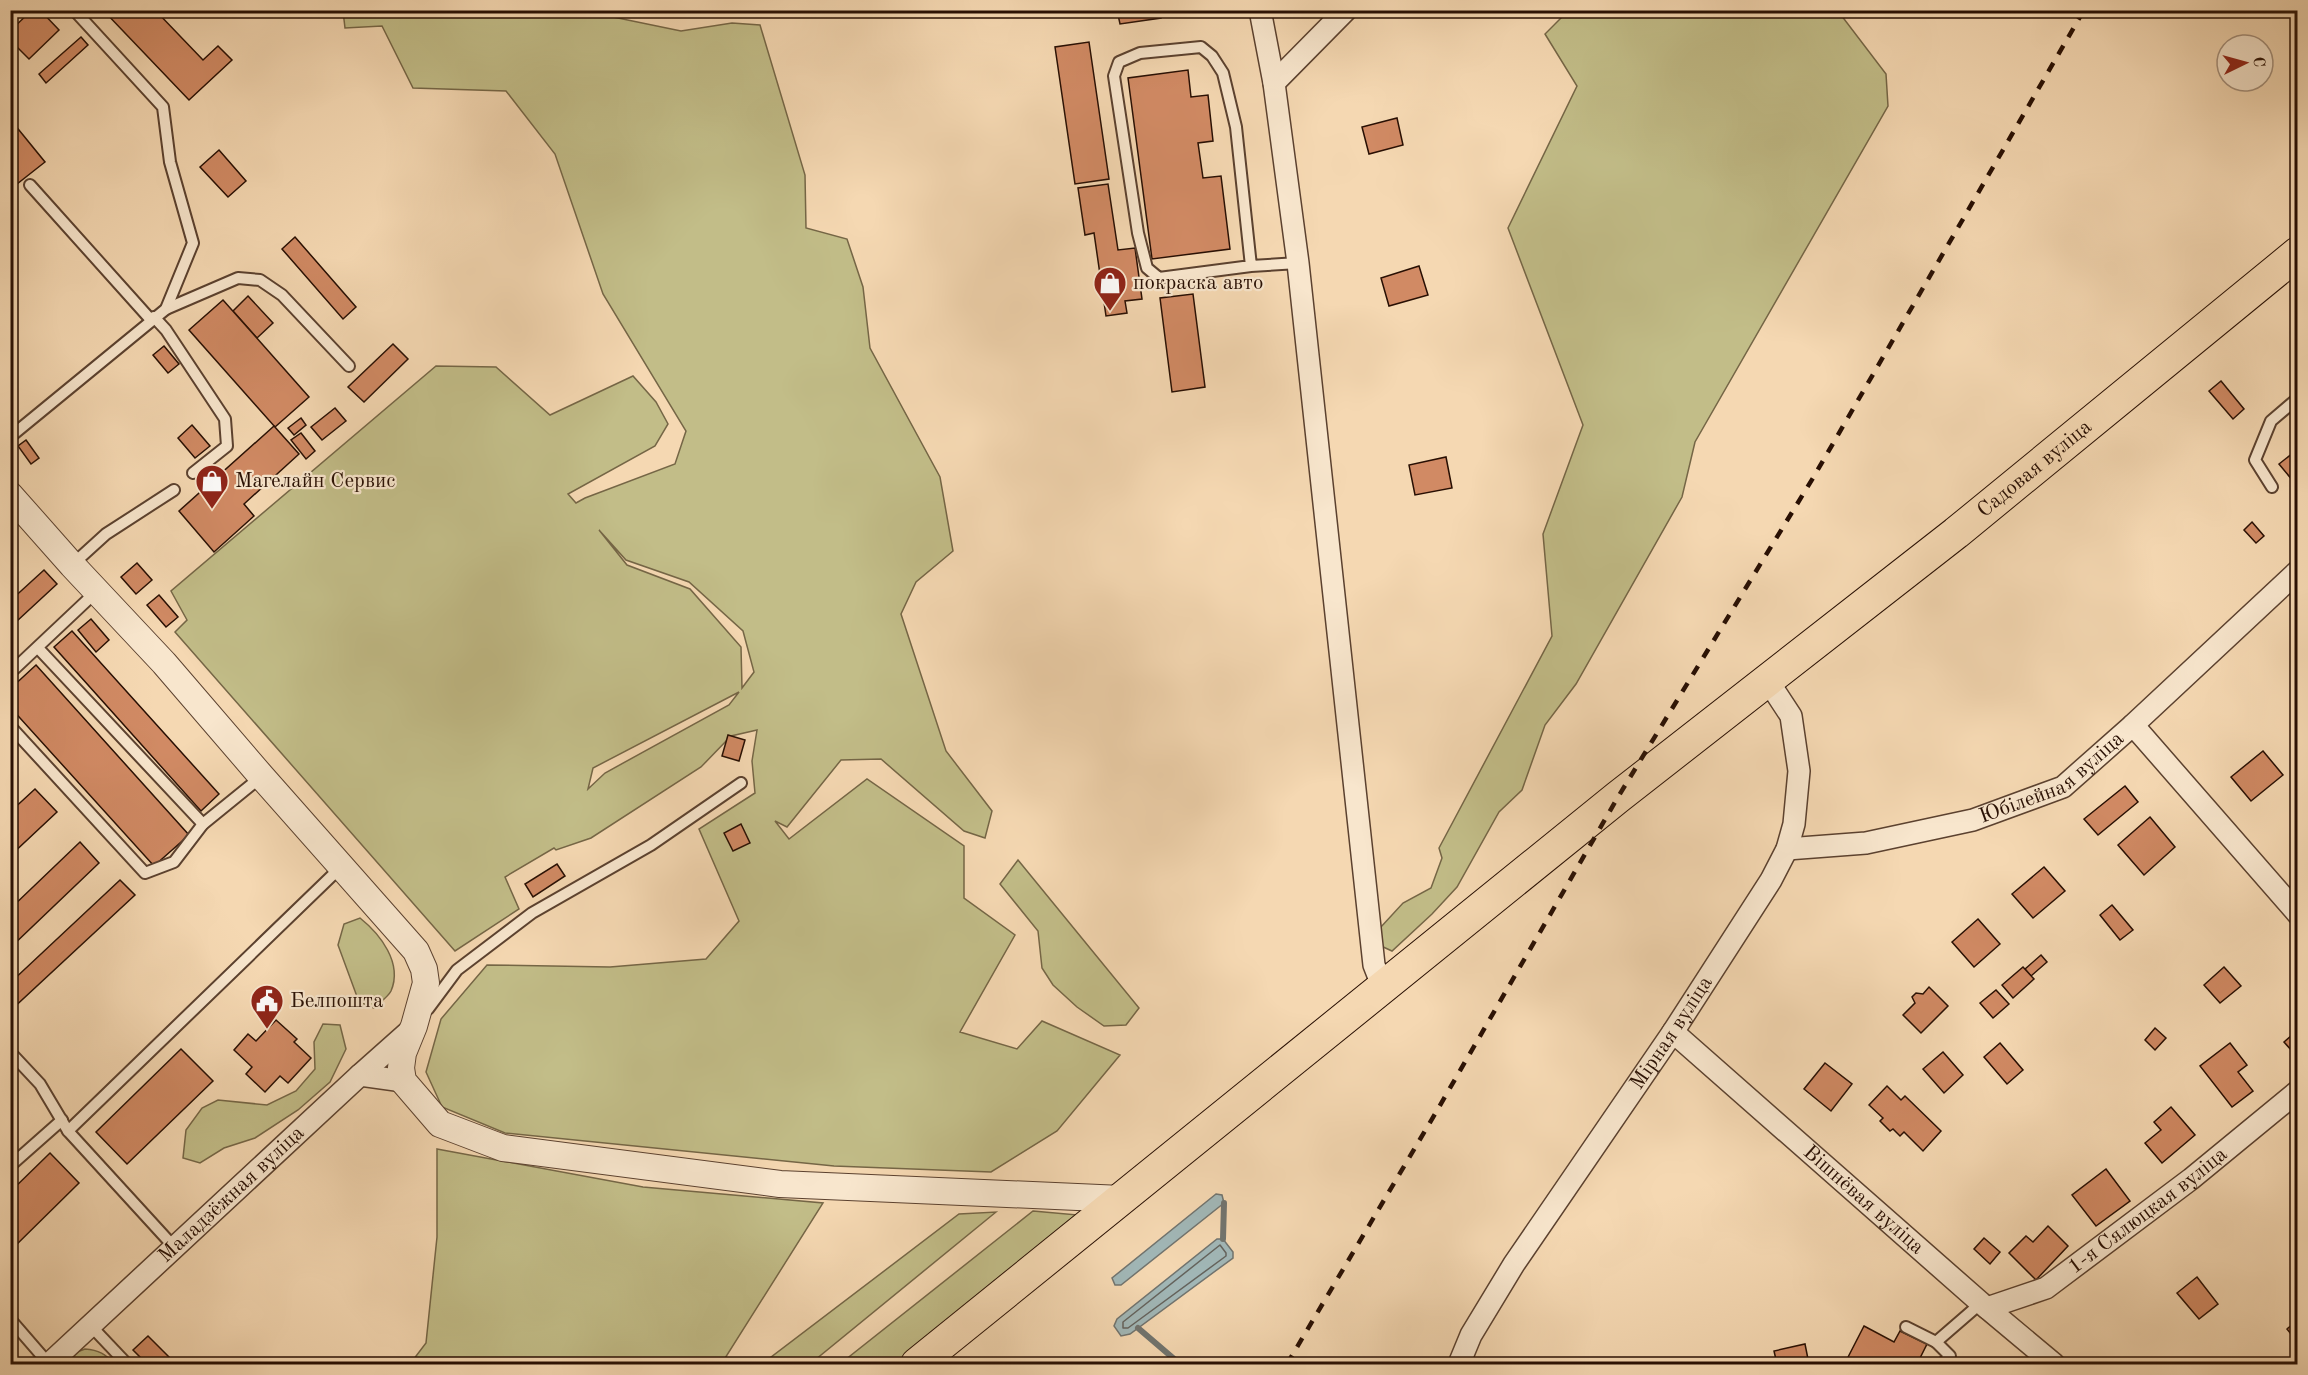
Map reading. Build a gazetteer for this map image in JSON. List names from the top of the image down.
{
  "streets": {
    "main road": ["Садовая вуліца"],
    "street": [
      "Юбілейная вуліца",
      "Мірная вуліца",
      "Маладзёжная вуліца",
      "Вішнёвая вуліца",
      "1-я Сялюцкая вуліца"
    ]
  },
  "crossings": [
    ["Садовая вуліца", "Мірная вуліца"],
    ["Юбілейная вуліца", "Мірная вуліца"],
    ["Мірная вуліца", "Вішнёвая вуліца"],
    ["Вішнёвая вуліца", "1-я Сялюцкая вуліца"]
  ],
  "places": {
    "shop": ["покраска авто", "Магелайн Сервис"],
    "public building": ["Белпошта"]
  },
  "north": "right"
}
